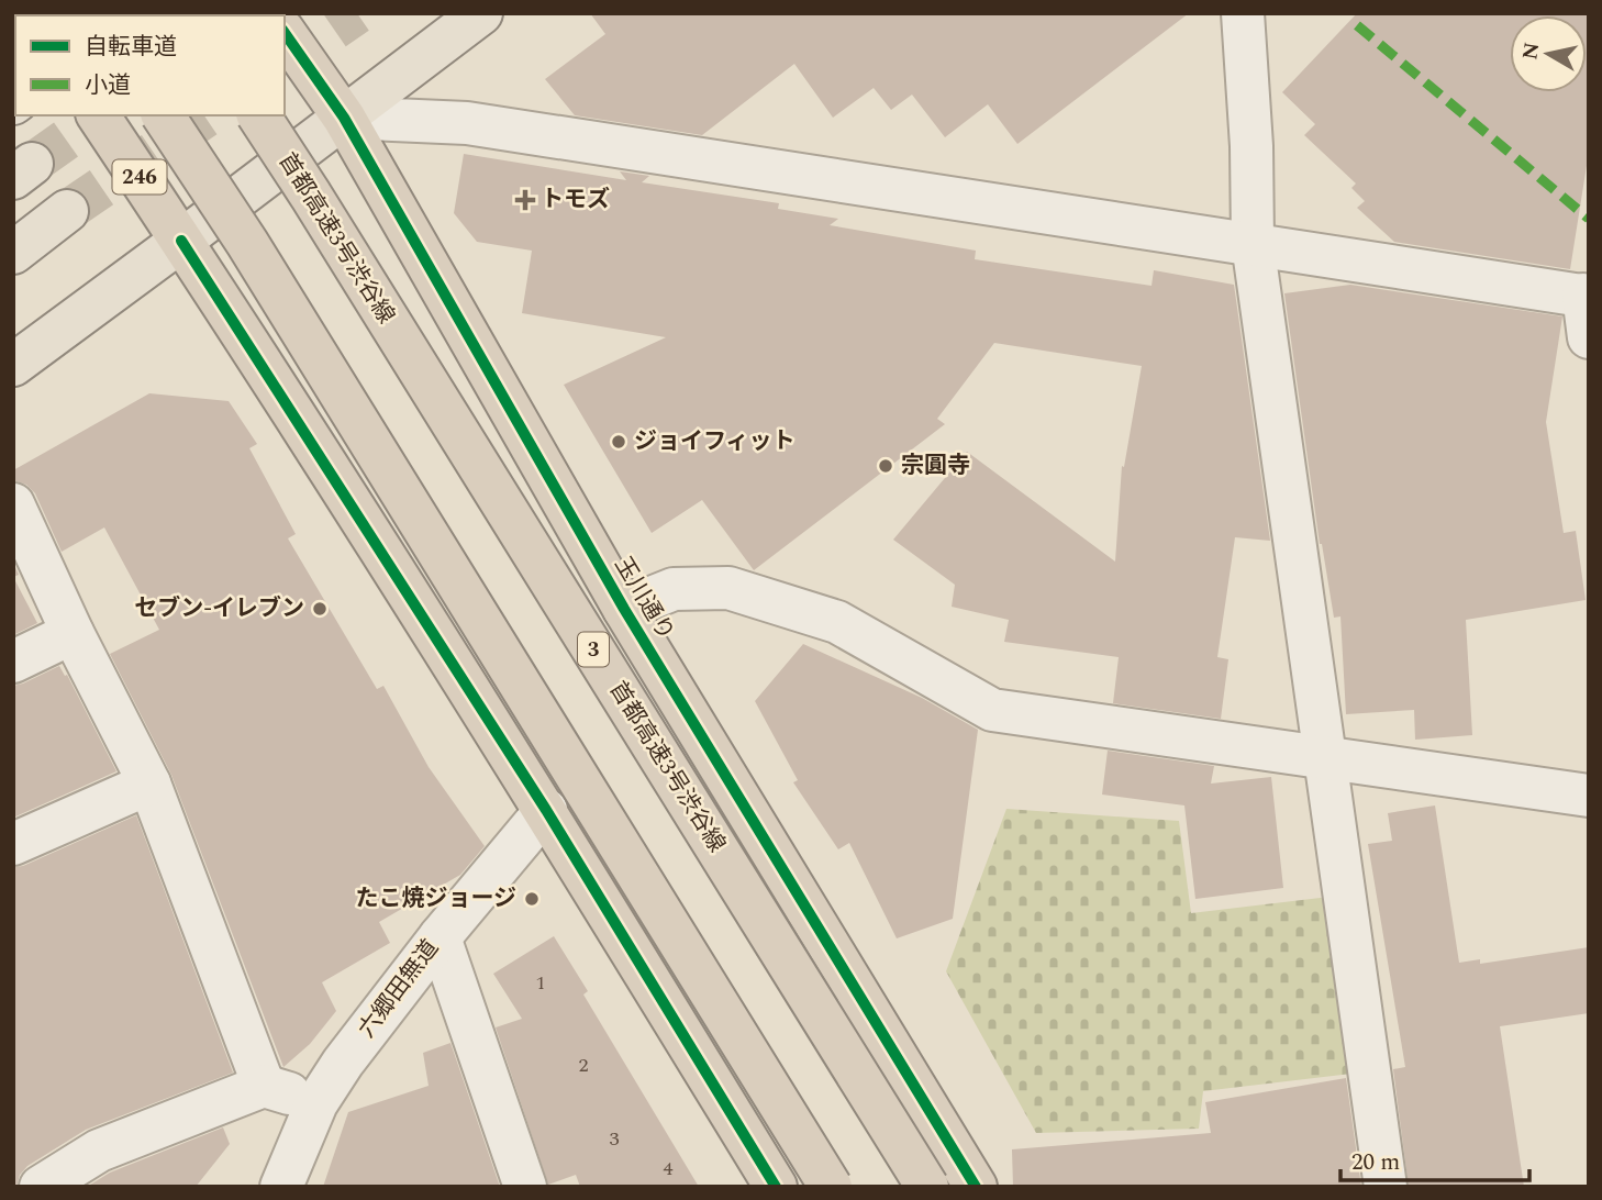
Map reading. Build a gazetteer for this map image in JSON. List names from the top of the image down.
{
  "streets": {
    "highway": [
      "246",
      "首都高速3号渋谷線",
      "玉川通り",
      "3"
    ],
    "street": ["六郷田無道"]
  },
  "crossings": [
    ["246", "六郷田無道"]
  ],
  "places": {
    "health": ["トモズ"],
    "other": [
      "ジョイフィット",
      "宗圓寺",
      "セブン-イレブン",
      "たこ焼ジョージ"
    ]
  },
  "house_numbers": [
    "1",
    "2",
    "3",
    "4"
  ],
  "legend": ["自転車道", "小道"],
  "scale_bar": "20 m",
  "north": "left"
}
